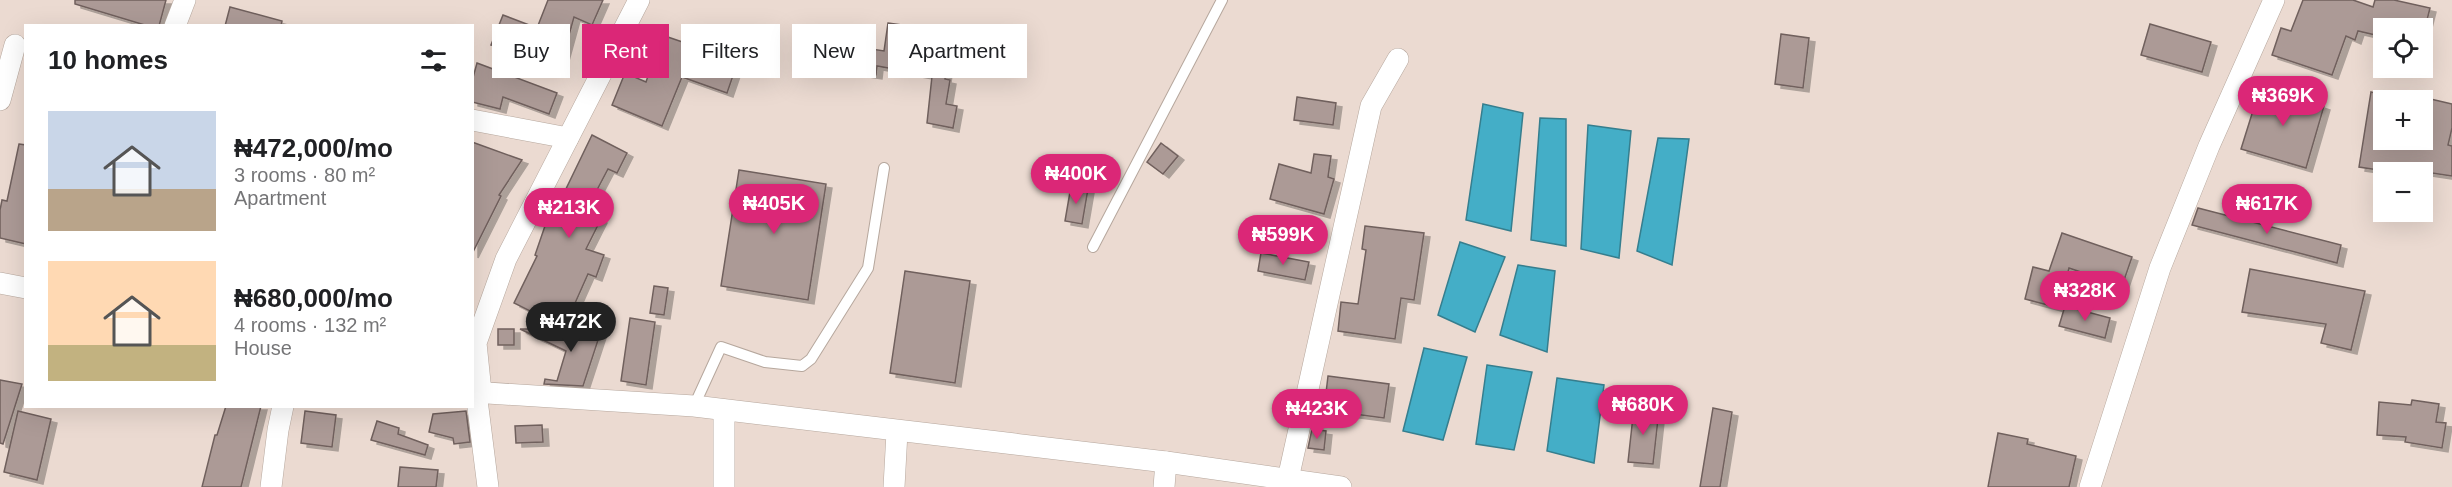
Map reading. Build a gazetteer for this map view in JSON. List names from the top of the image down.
{
  "page": {
    "map_buttons": ["+", "−"],
    "chip": [
      "Buy",
      "Rent",
      "Filters",
      "New",
      "Apartment"
    ],
    "heading": "10 homes",
    "price": [
      "₦369K",
      "₦400K",
      "₦405K",
      "₦617K",
      "₦213K",
      "₦599K",
      "₦328K",
      "₦472K",
      "₦680K",
      "₦423K"
    ],
    "list": [
      {
        "name": "₦472,000/mo",
        "note": "3 rooms · 80 m² · Apartment"
      },
      {
        "name": "₦680,000/mo",
        "note": "4 rooms · 132 m² · House"
      }
    ]
  }
}
